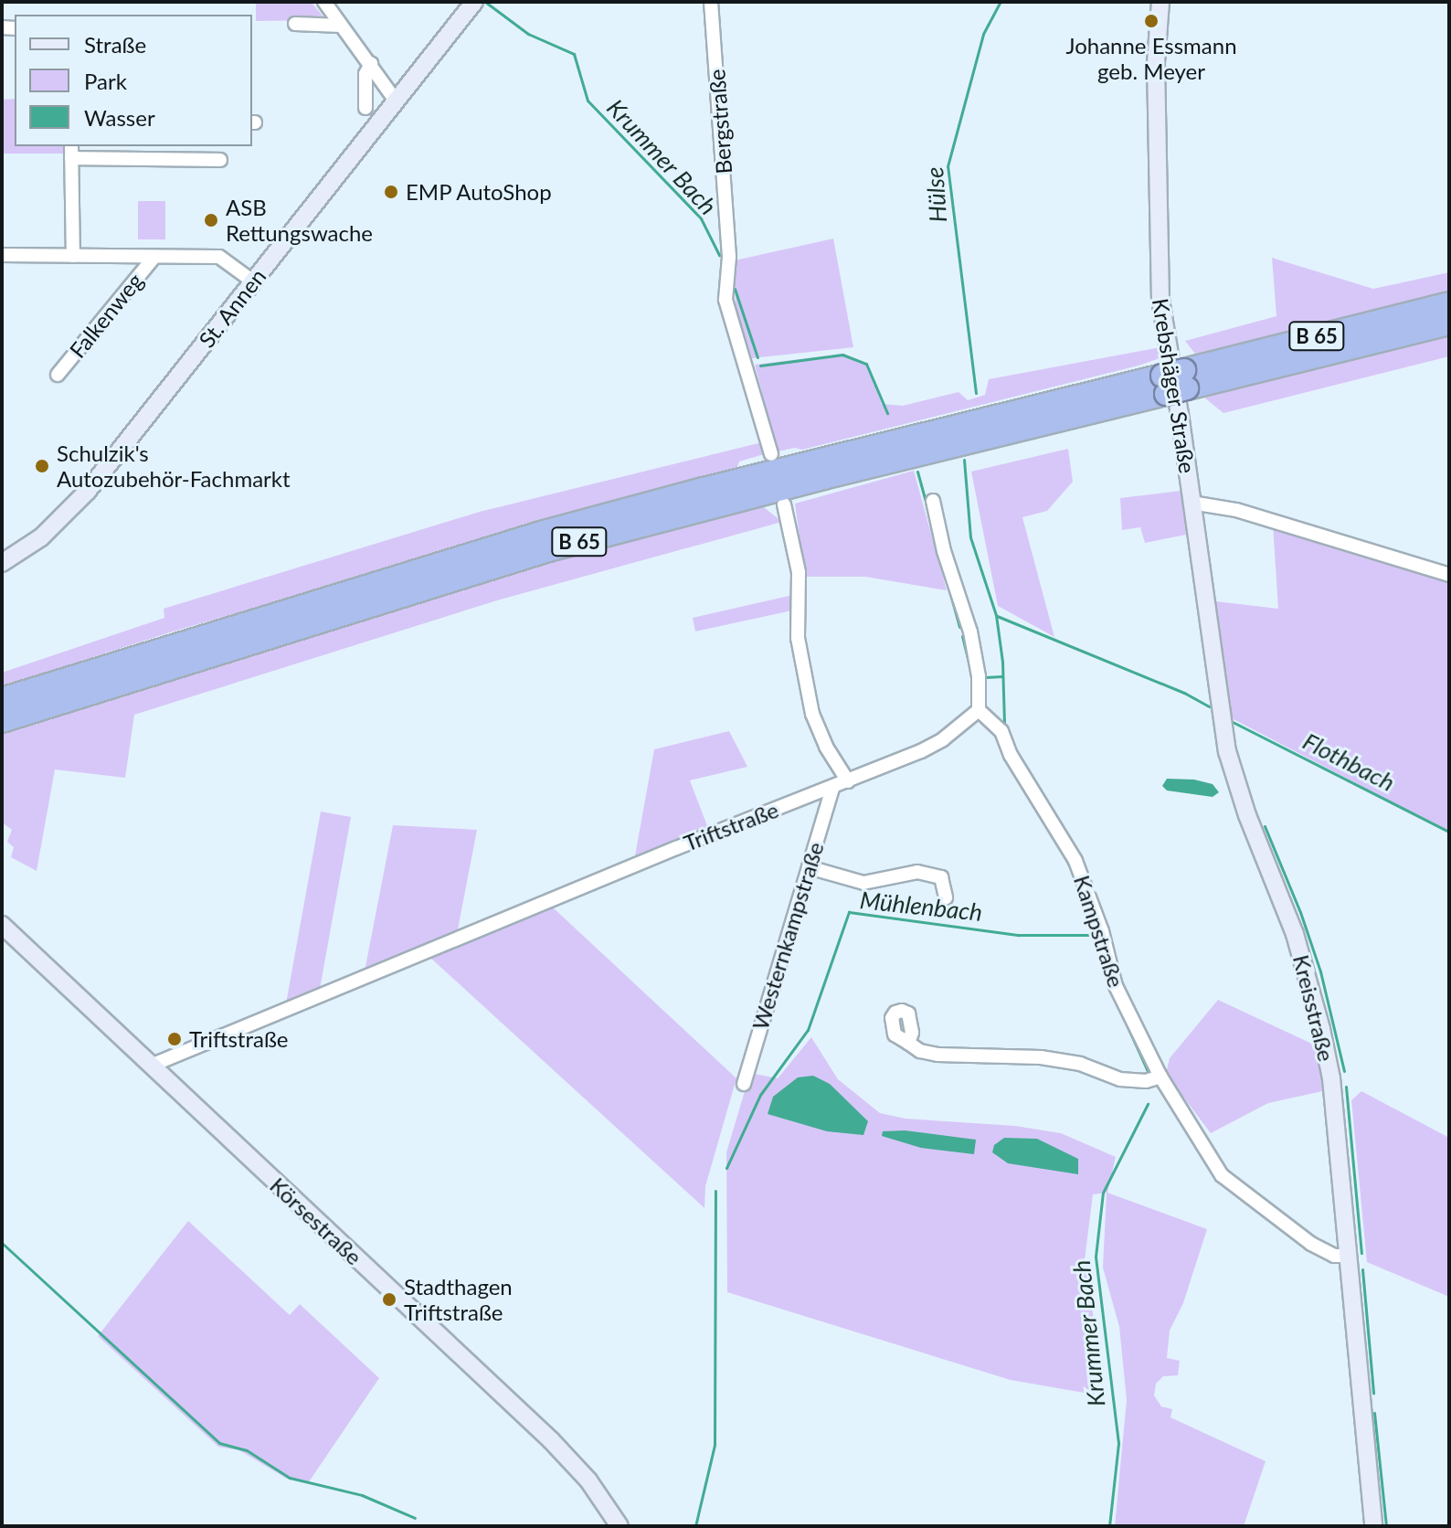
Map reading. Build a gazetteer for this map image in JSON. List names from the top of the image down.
{
  "streets": {
    "highway": ["B 65"],
    "street": [
      "Bergstraße",
      "St. Annen",
      "Falkenweg",
      "Krebshäger Straße",
      "Triftstraße",
      "Kampstraße",
      "Westernkampstraße",
      "Kreisstraße",
      "Körsestraße"
    ]
  },
  "crossings": [
    ["St. Annen", "Falkenweg"],
    ["Krebshäger Straße", "Kreisstraße"],
    ["Triftstraße", "Kampstraße"],
    ["Triftstraße", "Westernkampstraße"],
    ["Triftstraße", "Körsestraße"],
    ["Kampstraße", "Kreisstraße"]
  ],
  "water": [
    "Krummer Bach",
    "Hülse",
    "Flothbach",
    "Mühlenbach"
  ],
  "places": [
    "Johanne Essmann geb. Meyer",
    "EMP AutoShop",
    "ASB Rettungswache",
    "Schulzik's Autozubehör-Fachmarkt",
    "Triftstraße",
    "Stadthagen Triftstraße"
  ],
  "legend": ["Straße", "Park", "Wasser"]
}
